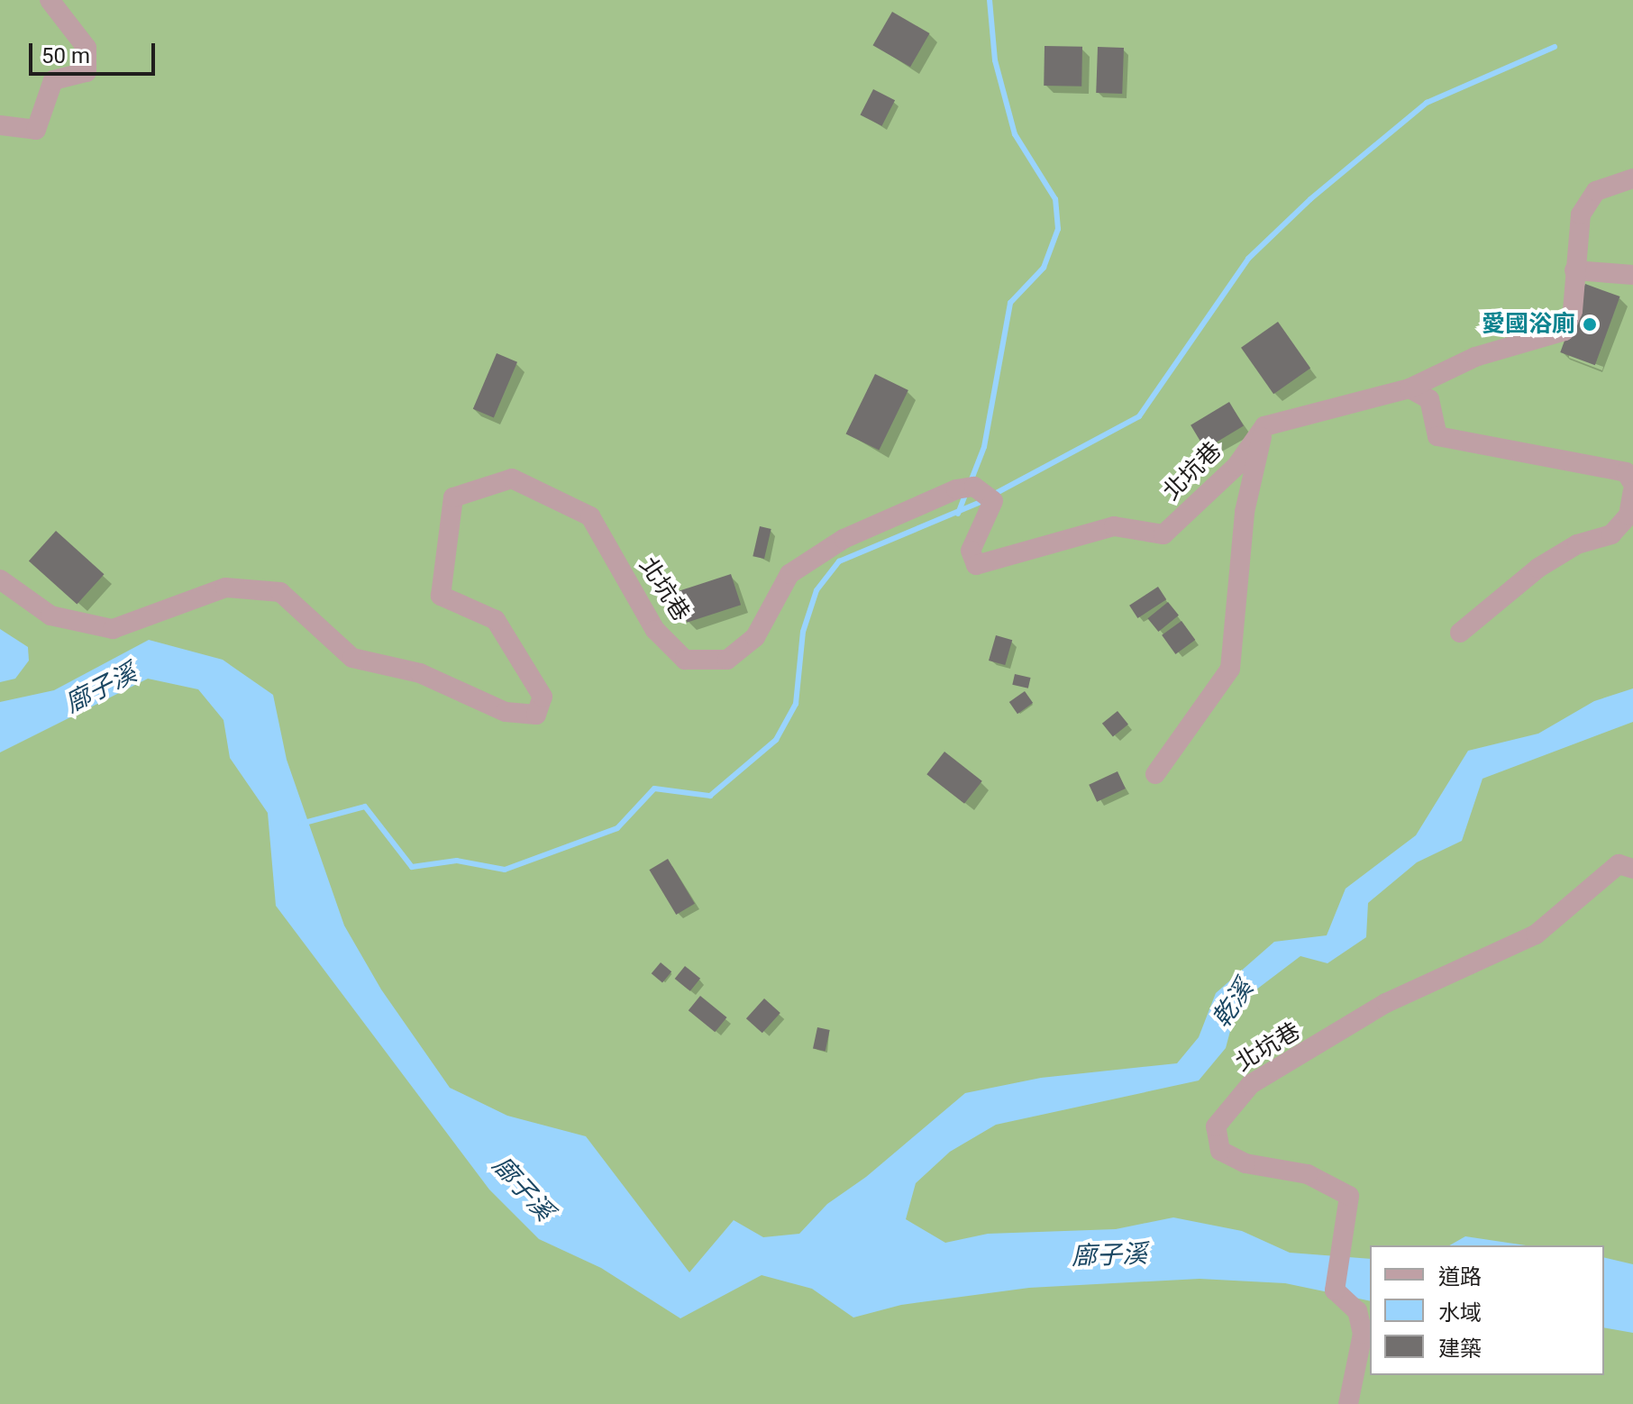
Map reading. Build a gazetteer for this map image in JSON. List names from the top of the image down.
{
  "streets": {
    "street": ["北坑巷"]
  },
  "water": ["廍子溪", "乾溪"],
  "places": ["愛國浴廁"],
  "legend": ["道路", "水域", "建築"],
  "scale_bar": "50 m"
}
